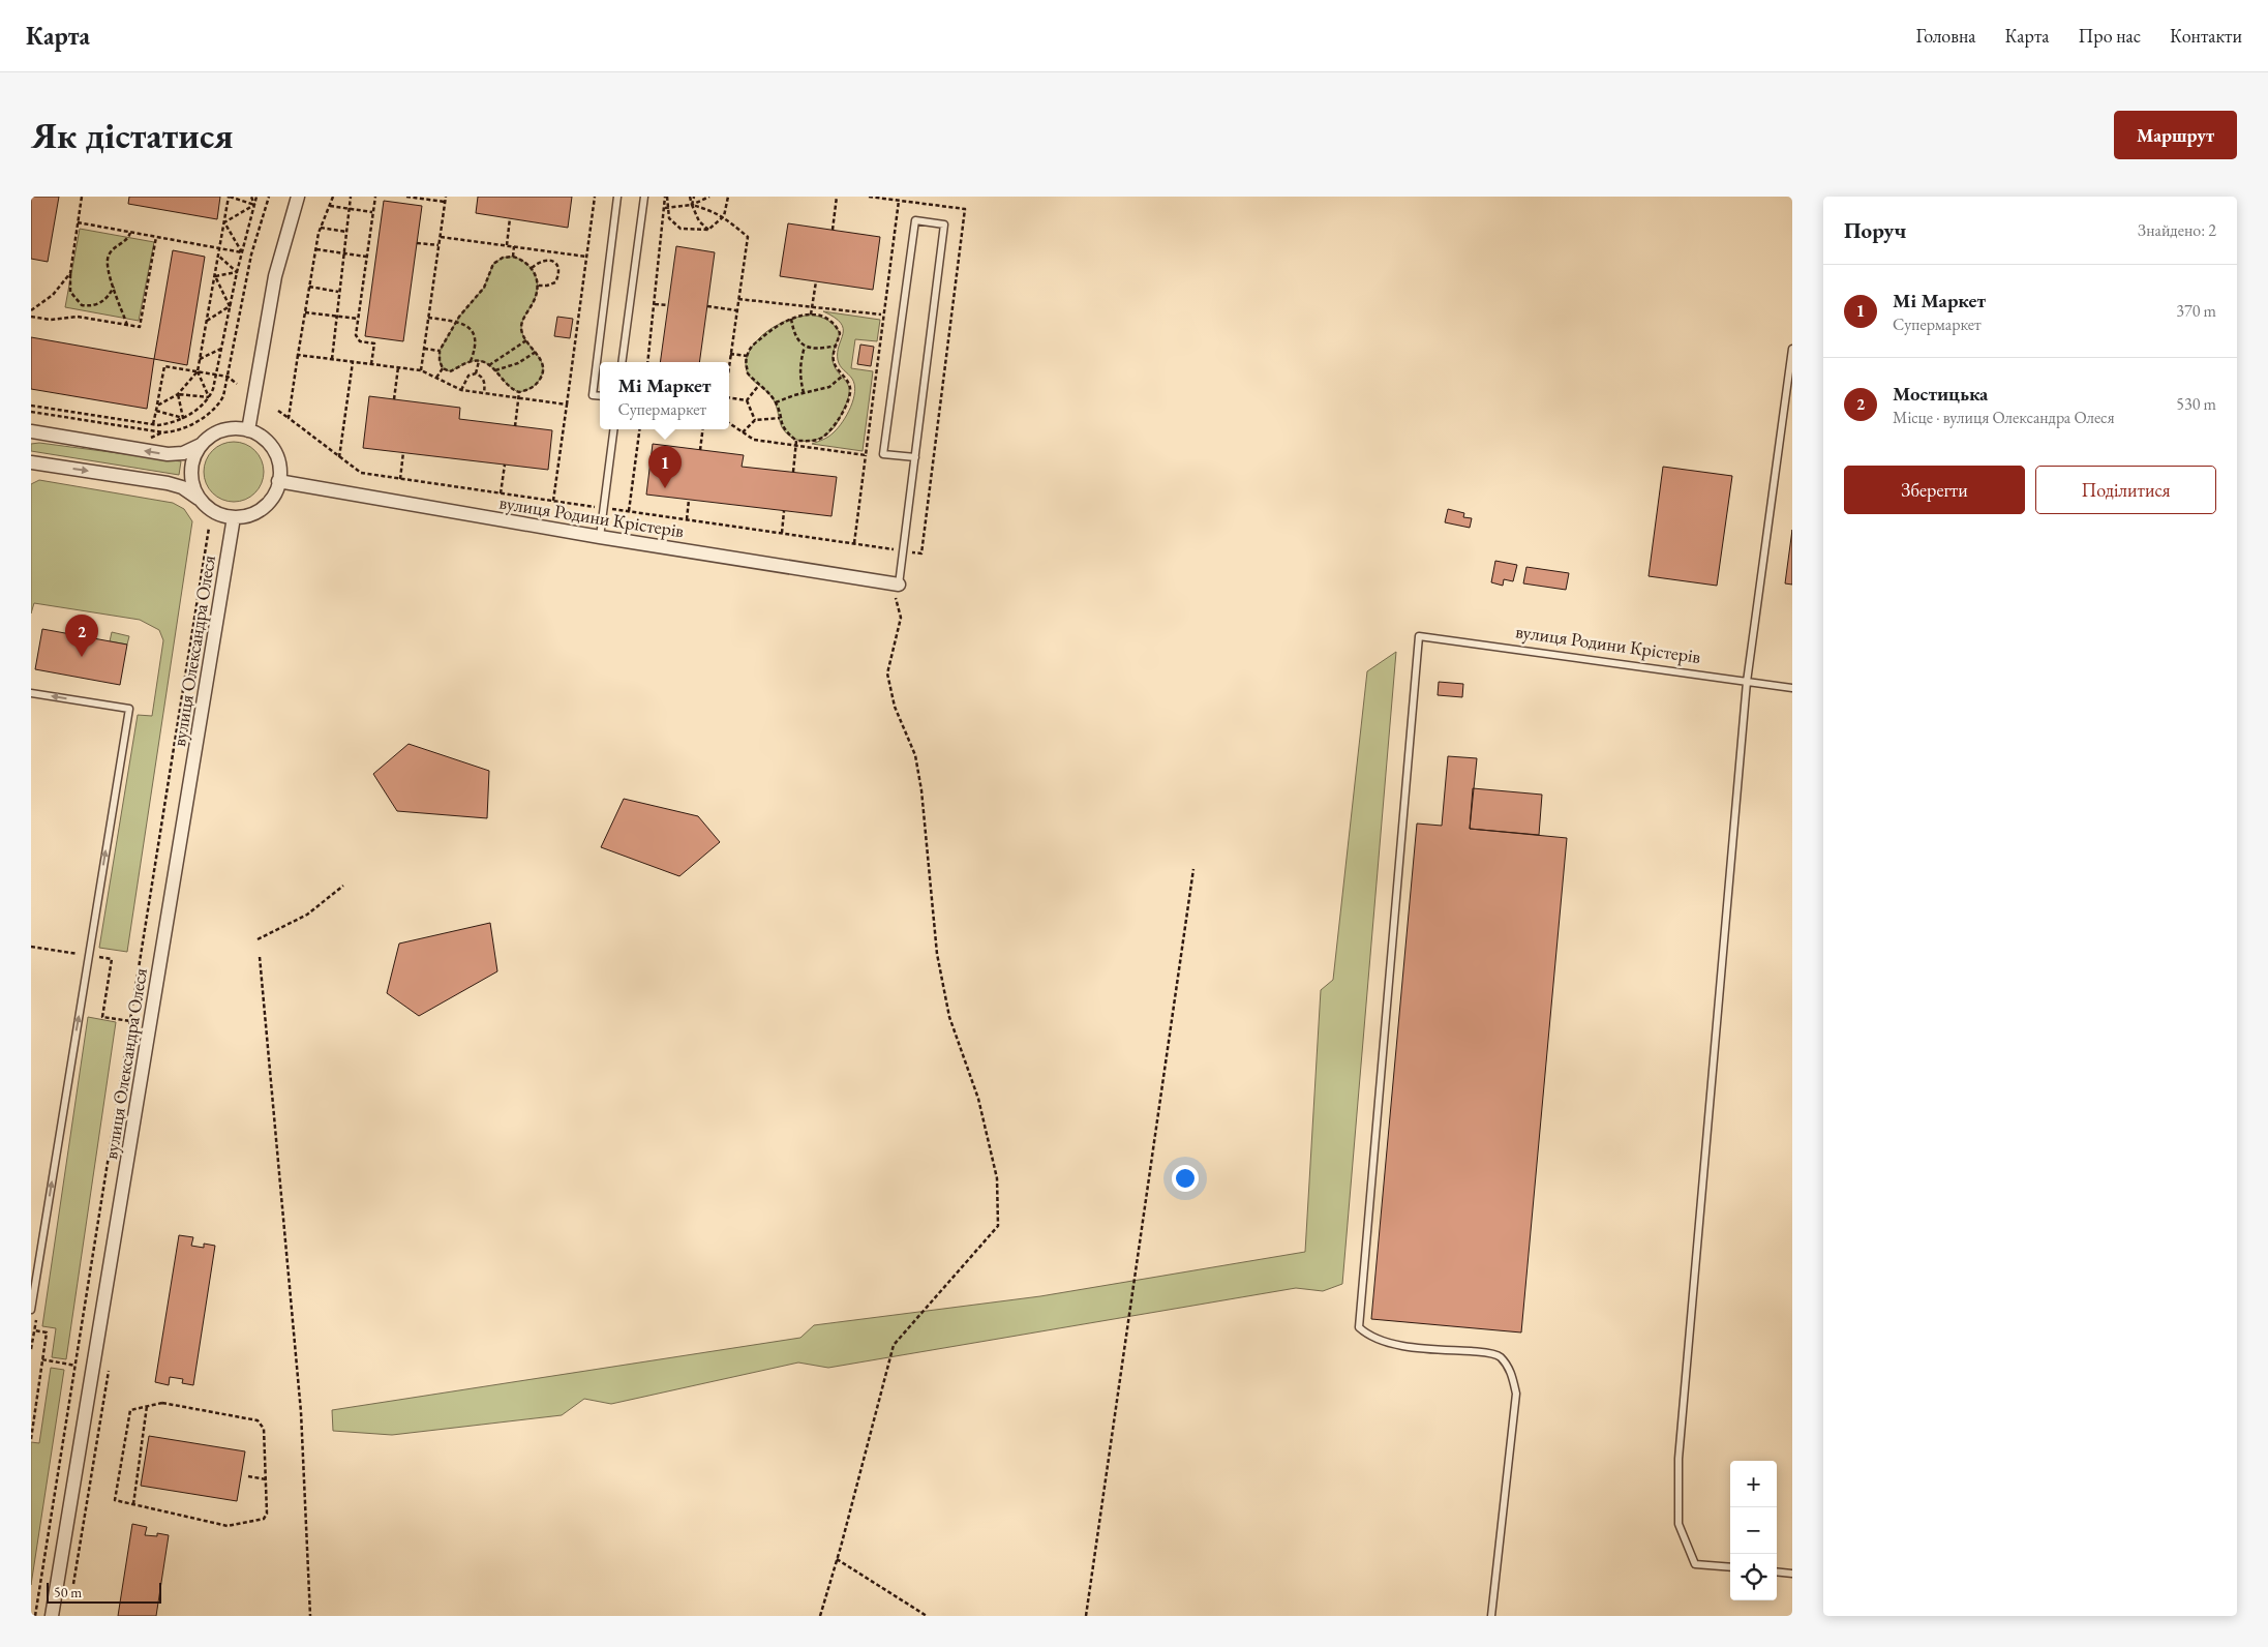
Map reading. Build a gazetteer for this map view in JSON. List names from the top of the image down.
{
  "streets": {
    "street": ["вулиця Родини Крістерів", "вулиця Олександра Олеся"]
  },
  "crossings": [
    ["вулиця Родини Крістерів", "вулиця Олександра Олеся"]
  ],
  "scale_bar": "50 m",
  "page": {
    "header": "Карта",
    "nav": [
      "Головна",
      "Карта",
      "Про нас",
      "Контакти"
    ],
    "buttons": [
      "Маршрут",
      ["Зберегти", "Поділитися"]
    ],
    "title": "Як дістатися",
    "heading": ["Поруч", "Знайдено: 2"],
    "list": [
      {
        "mark": "1",
        "name": "Мі Маркет",
        "note": "Супермаркет",
        "value": "370 m"
      },
      {
        "mark": "2",
        "name": "Мостицька",
        "note": "Місце · вулиця Олександра Олеся",
        "value": "530 m"
      }
    ],
    "popup": ["Мі Маркет", "Супермаркет"],
    "pins": ["1", "2"],
    "map_buttons": ["+", "−"],
    "scale": "50 m"
  }
}
